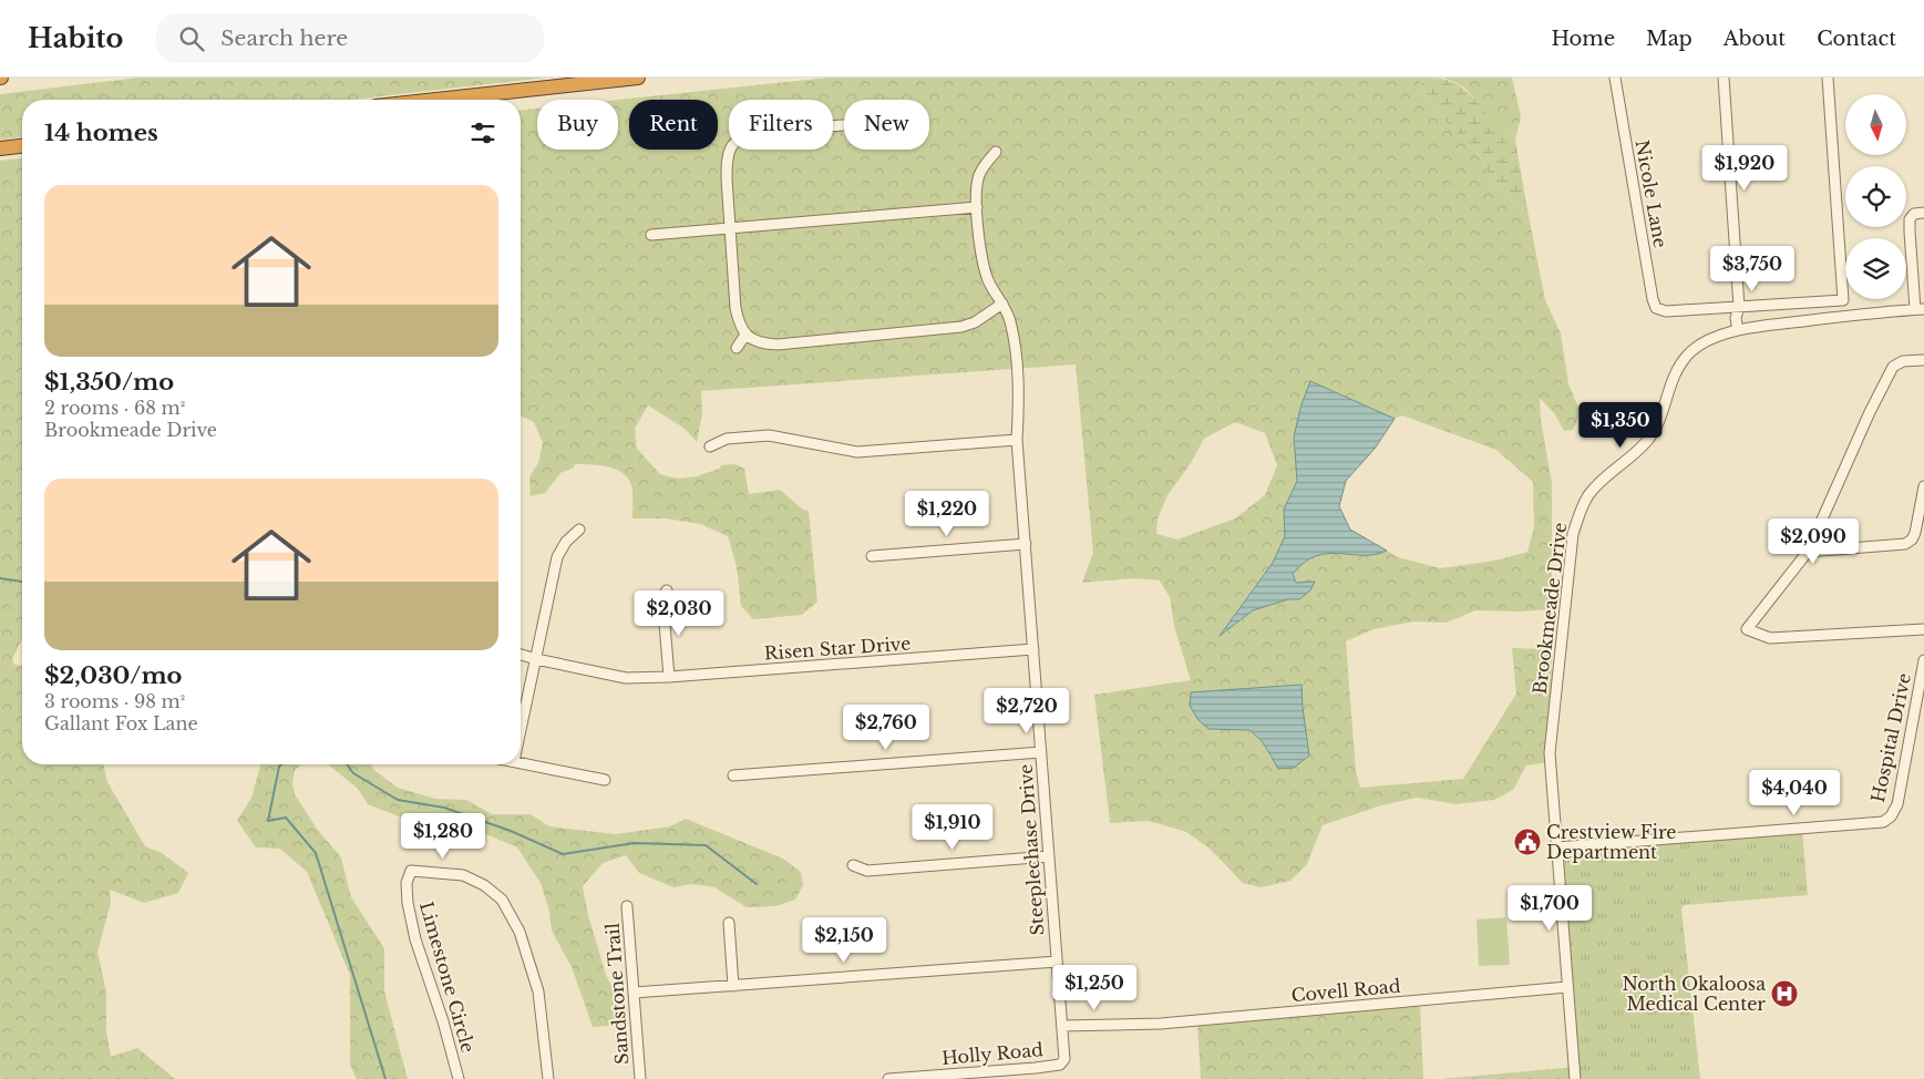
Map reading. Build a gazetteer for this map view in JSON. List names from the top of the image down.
{
  "streets": {
    "street": [
      "Nicole Lane",
      "Brookmeade Drive",
      "Risen Star Drive",
      "Hospital Drive",
      "Steeplechase Drive",
      "Limestone Circle",
      "Covell Road",
      "Sandstone Trail",
      "Holly Road"
    ]
  },
  "crossings": [
    ["Brookmeade Drive", "Hospital Drive"],
    ["Brookmeade Drive", "Covell Road"],
    ["Risen Star Drive", "Steeplechase Drive"],
    ["Steeplechase Drive", "Holly Road"],
    ["Covell Road", "Holly Road"]
  ],
  "places": {
    "public building": ["Crestview Fire Department"],
    "hospital": ["North Okaloosa Medical Center"]
  },
  "north": "bottom",
  "page": {
    "header": "Habito",
    "search": "Search here",
    "nav": [
      "Home",
      "Map",
      "About",
      "Contact"
    ],
    "chip": [
      "Buy",
      "Rent",
      "Filters",
      "New"
    ],
    "heading": "14 homes",
    "price": [
      "$1,920",
      "$3,750",
      "$1,350",
      "$1,220",
      "$2,090",
      "$2,030",
      "$2,720",
      "$2,760",
      "$4,040",
      "$1,910",
      "$1,280",
      "$1,700",
      "$2,150",
      "$1,250"
    ],
    "list": [
      {
        "name": "$1,350/mo",
        "note": "2 rooms · 68 m² · Brookmeade Drive"
      },
      {
        "name": "$2,030/mo",
        "note": "3 rooms · 98 m² · Gallant Fox Lane"
      }
    ]
  }
}
